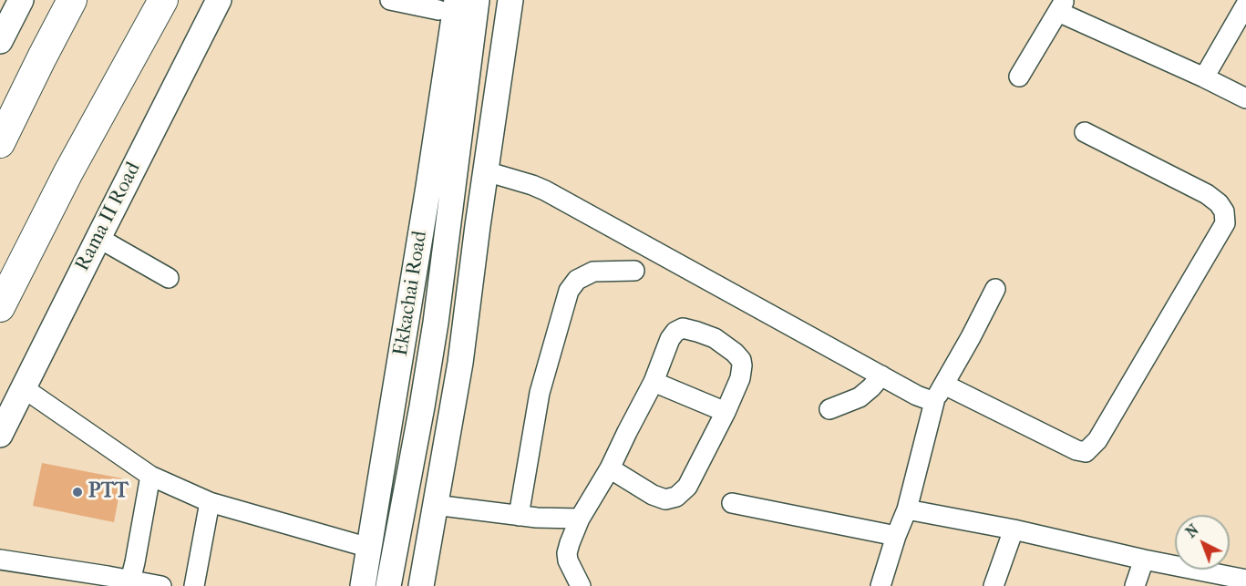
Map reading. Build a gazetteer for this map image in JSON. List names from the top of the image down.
{
  "streets": {
    "main road": ["Rama II Road", "Ekkachai Road"]
  },
  "places": ["PTT"],
  "north": "top left"
}
